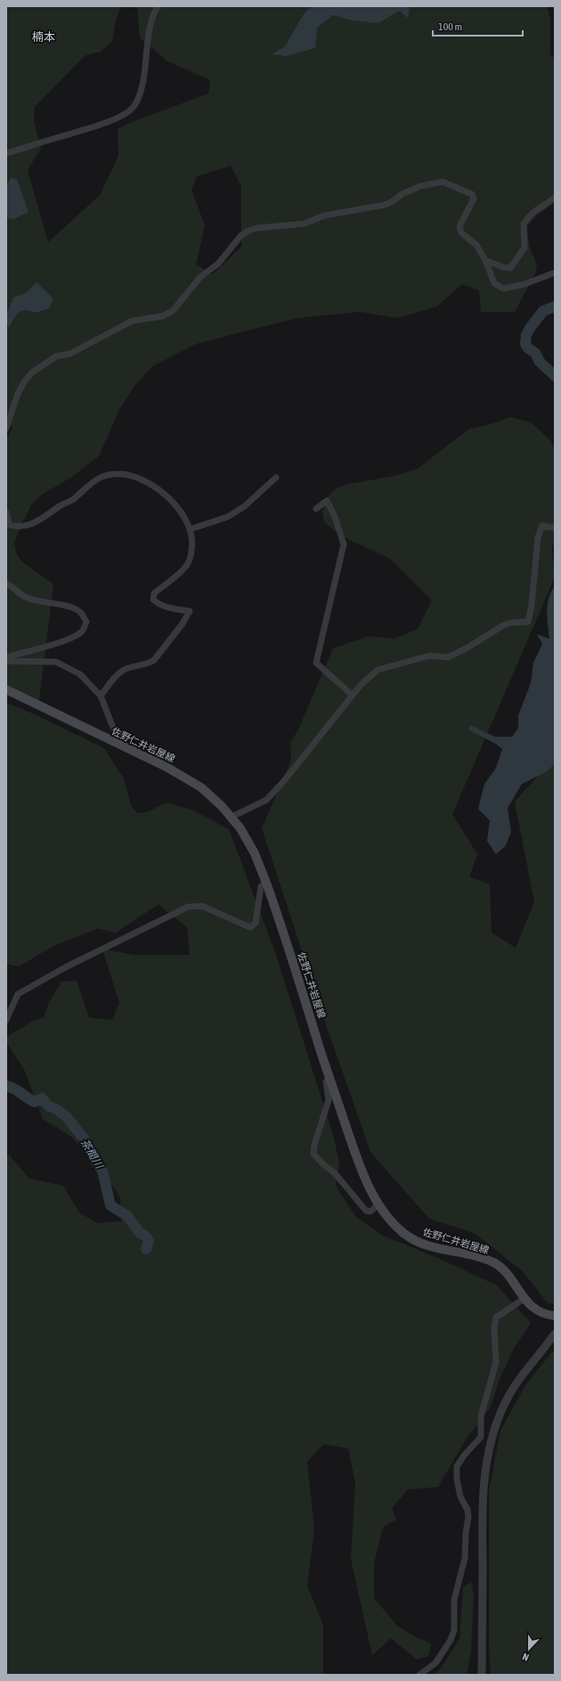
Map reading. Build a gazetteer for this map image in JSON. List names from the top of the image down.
{
  "streets": {
    "main road": ["佐野仁井岩屋線"]
  },
  "districts": ["楠本"],
  "water": ["茶間川"],
  "scale_bar": "100 m",
  "north": "bottom"
}
